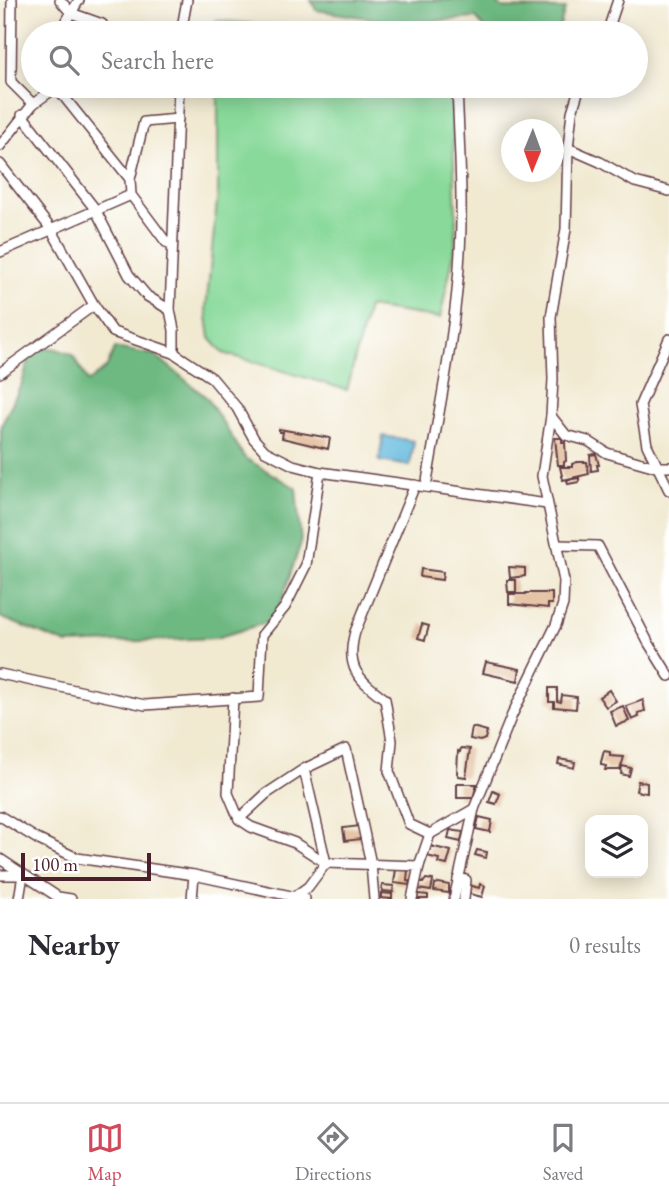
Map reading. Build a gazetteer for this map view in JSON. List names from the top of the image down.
{
  "scale_bar": "100 m",
  "north": "bottom",
  "page": {
    "search": "Search here",
    "scale": "100 m",
    "heading": ["Nearby", "0 results"],
    "nav": ["Map", "Directions", "Saved"]
  }
}
